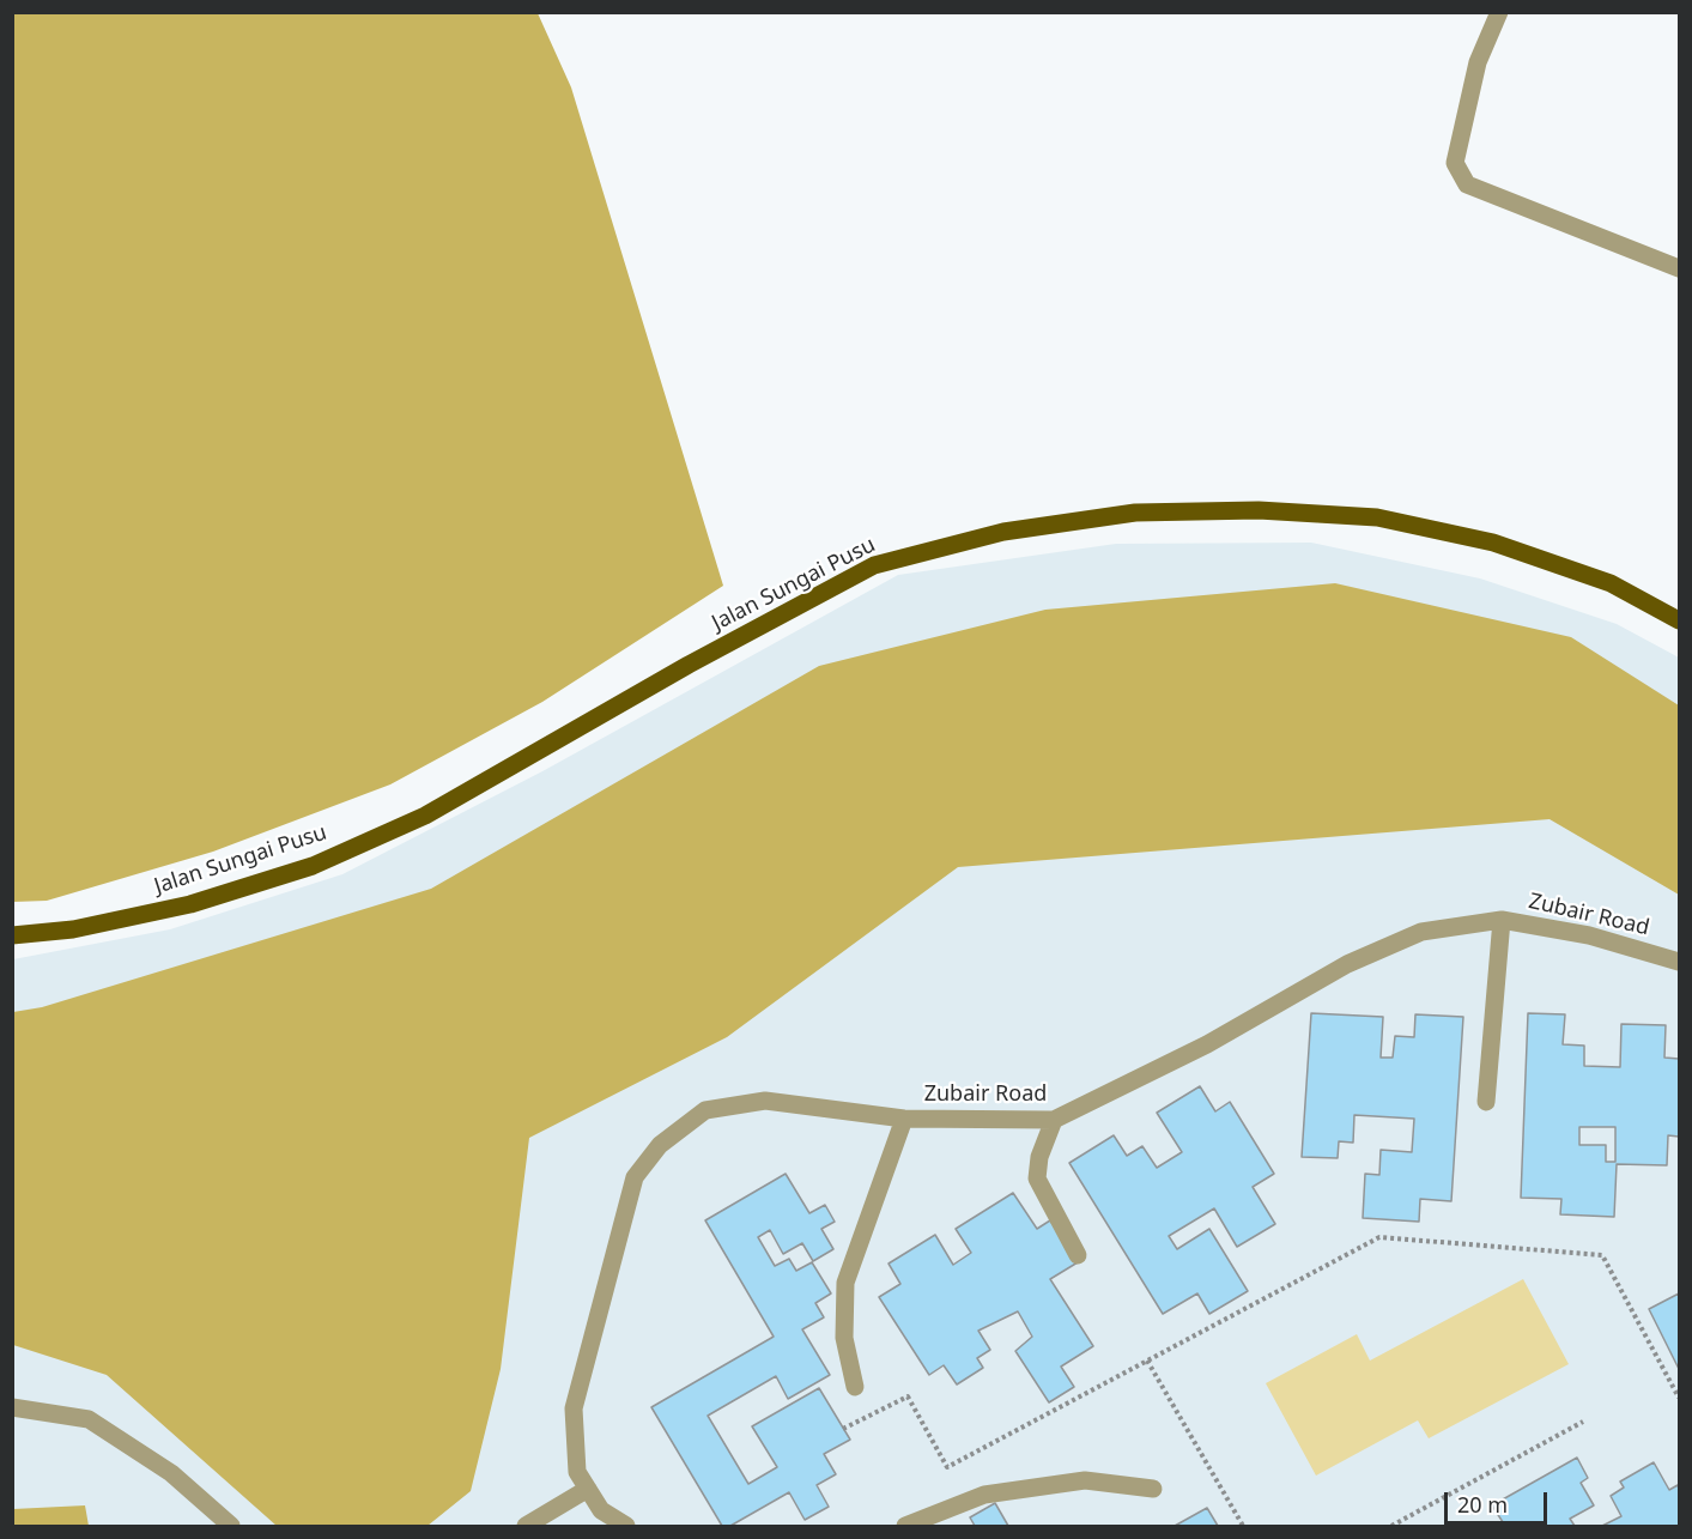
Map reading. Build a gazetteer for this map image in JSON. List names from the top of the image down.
{
  "streets": {
    "main road": ["Jalan Sungai Pusu"],
    "street": ["Zubair Road"]
  },
  "scale_bar": "20 m"
}
